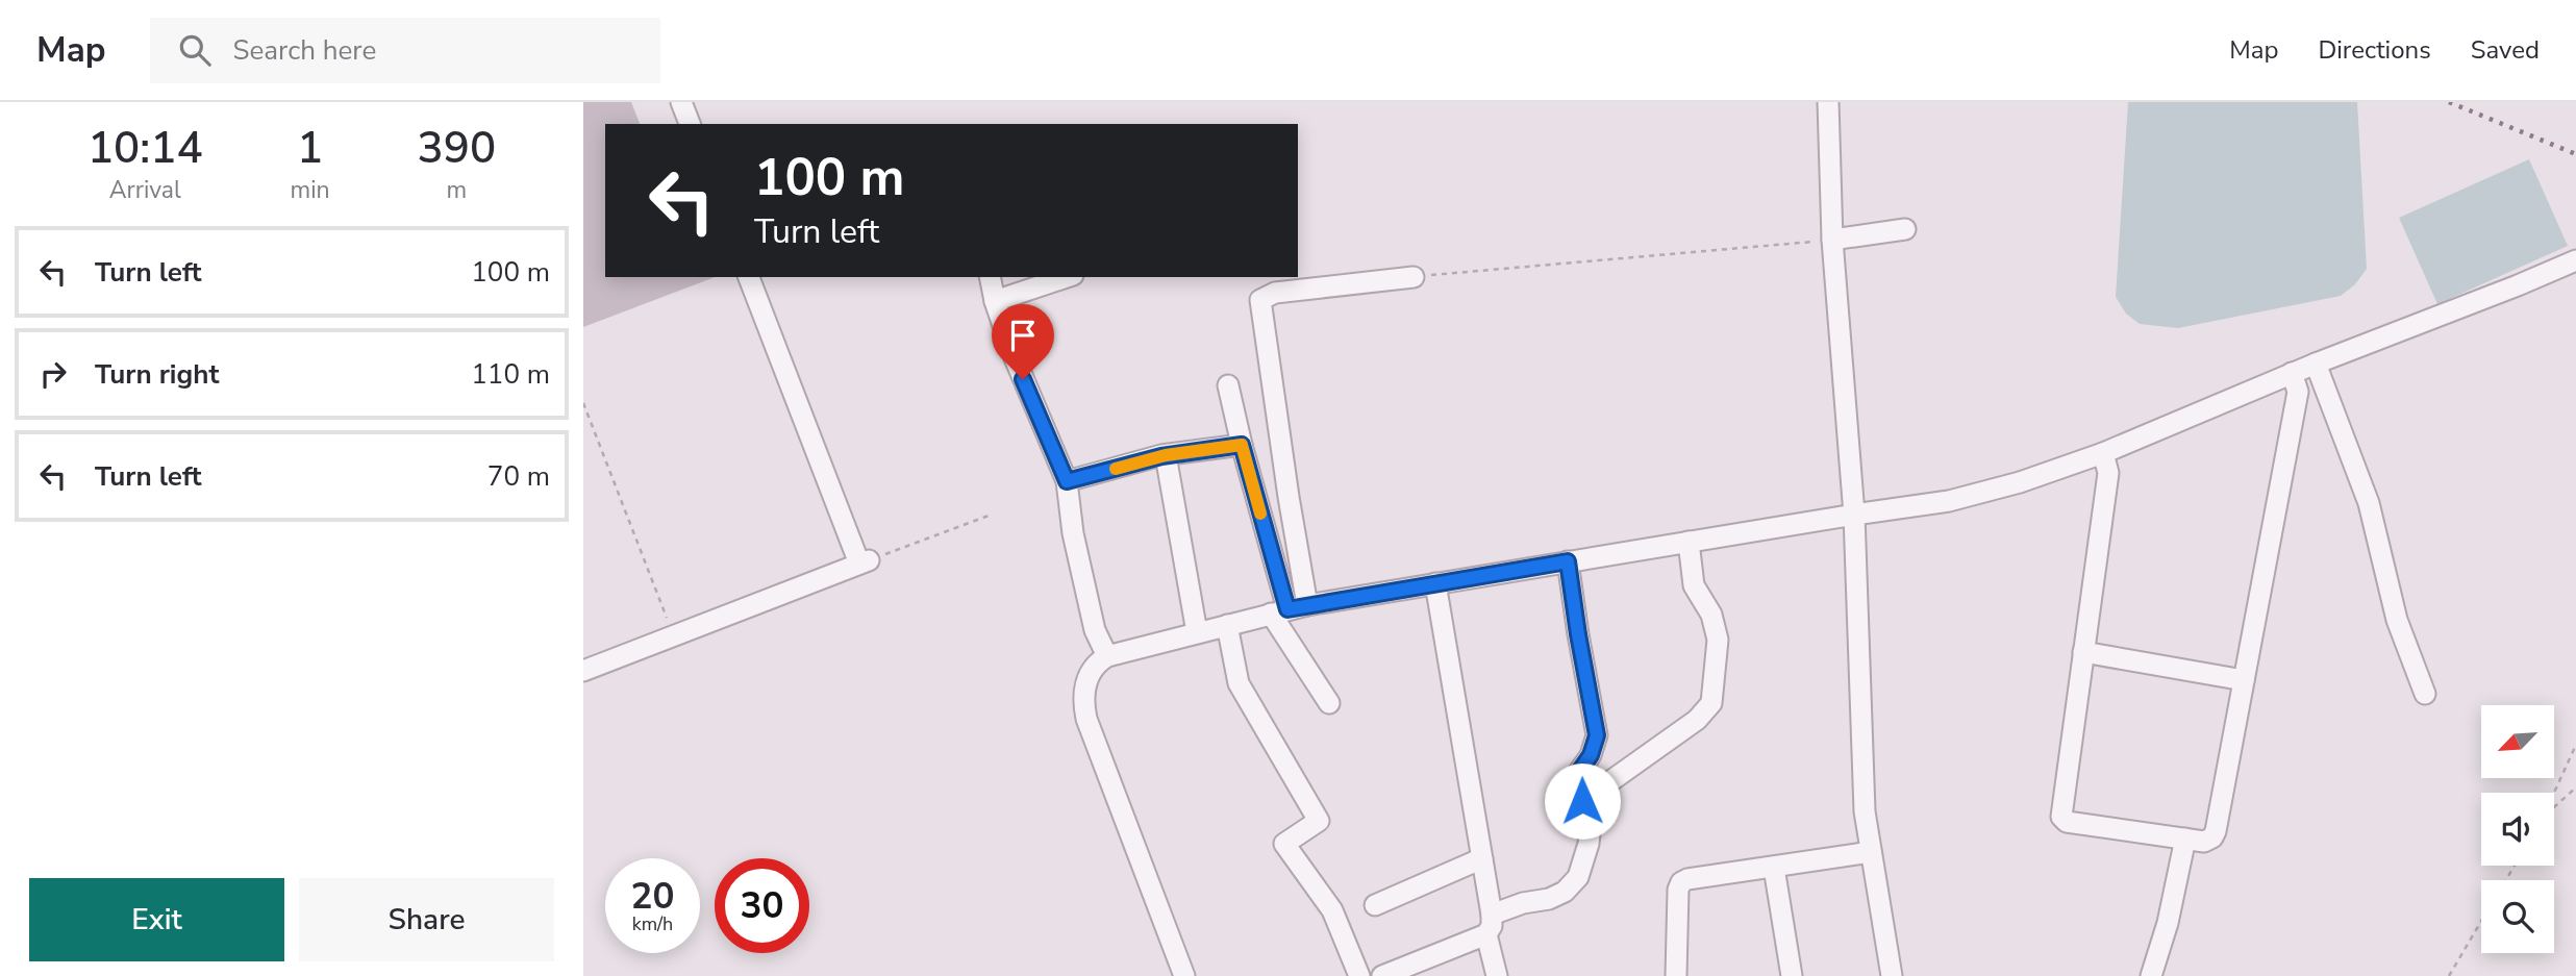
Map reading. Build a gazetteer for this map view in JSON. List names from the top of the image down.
{
  "north": "bottom left",
  "page": {
    "header": "Map",
    "search": "Search here",
    "nav": ["Map", "Directions", "Saved"],
    "eta": [
      "10:14",
      "Arrival",
      "1",
      "min",
      "390",
      "m"
    ],
    "turn": ["100 m", "Turn left"],
    "list": [
      {
        "name": "Turn left",
        "value": "100 m"
      },
      {
        "name": "Turn right",
        "value": "110 m"
      },
      {
        "name": "Turn left",
        "value": "70 m"
      }
    ],
    "speed": "20 km/h",
    "limit": "30",
    "buttons": ["Exit", "Share"]
  }
}
